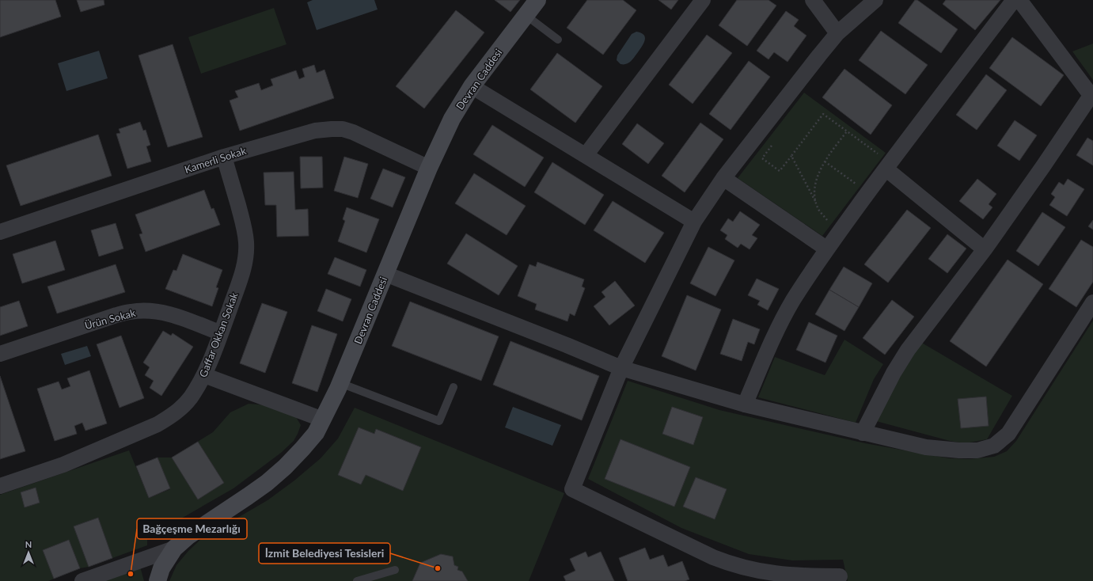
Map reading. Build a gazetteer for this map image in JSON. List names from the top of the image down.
{
  "streets": {
    "main road": ["Devran Caddesi"],
    "street": ["Kamerli Sokak", "Ürün Sokak", "Gaffar Okkan Sokak"]
  },
  "crossings": [
    ["Devran Caddesi", "Kamerli Sokak"],
    ["Kamerli Sokak", "Gaffar Okkan Sokak"],
    ["Ürün Sokak", "Gaffar Okkan Sokak"]
  ],
  "places": ["İzmit Belediyesi Tesisleri", "Bağçeşme Mezarlığı"],
  "north": "top"
}
